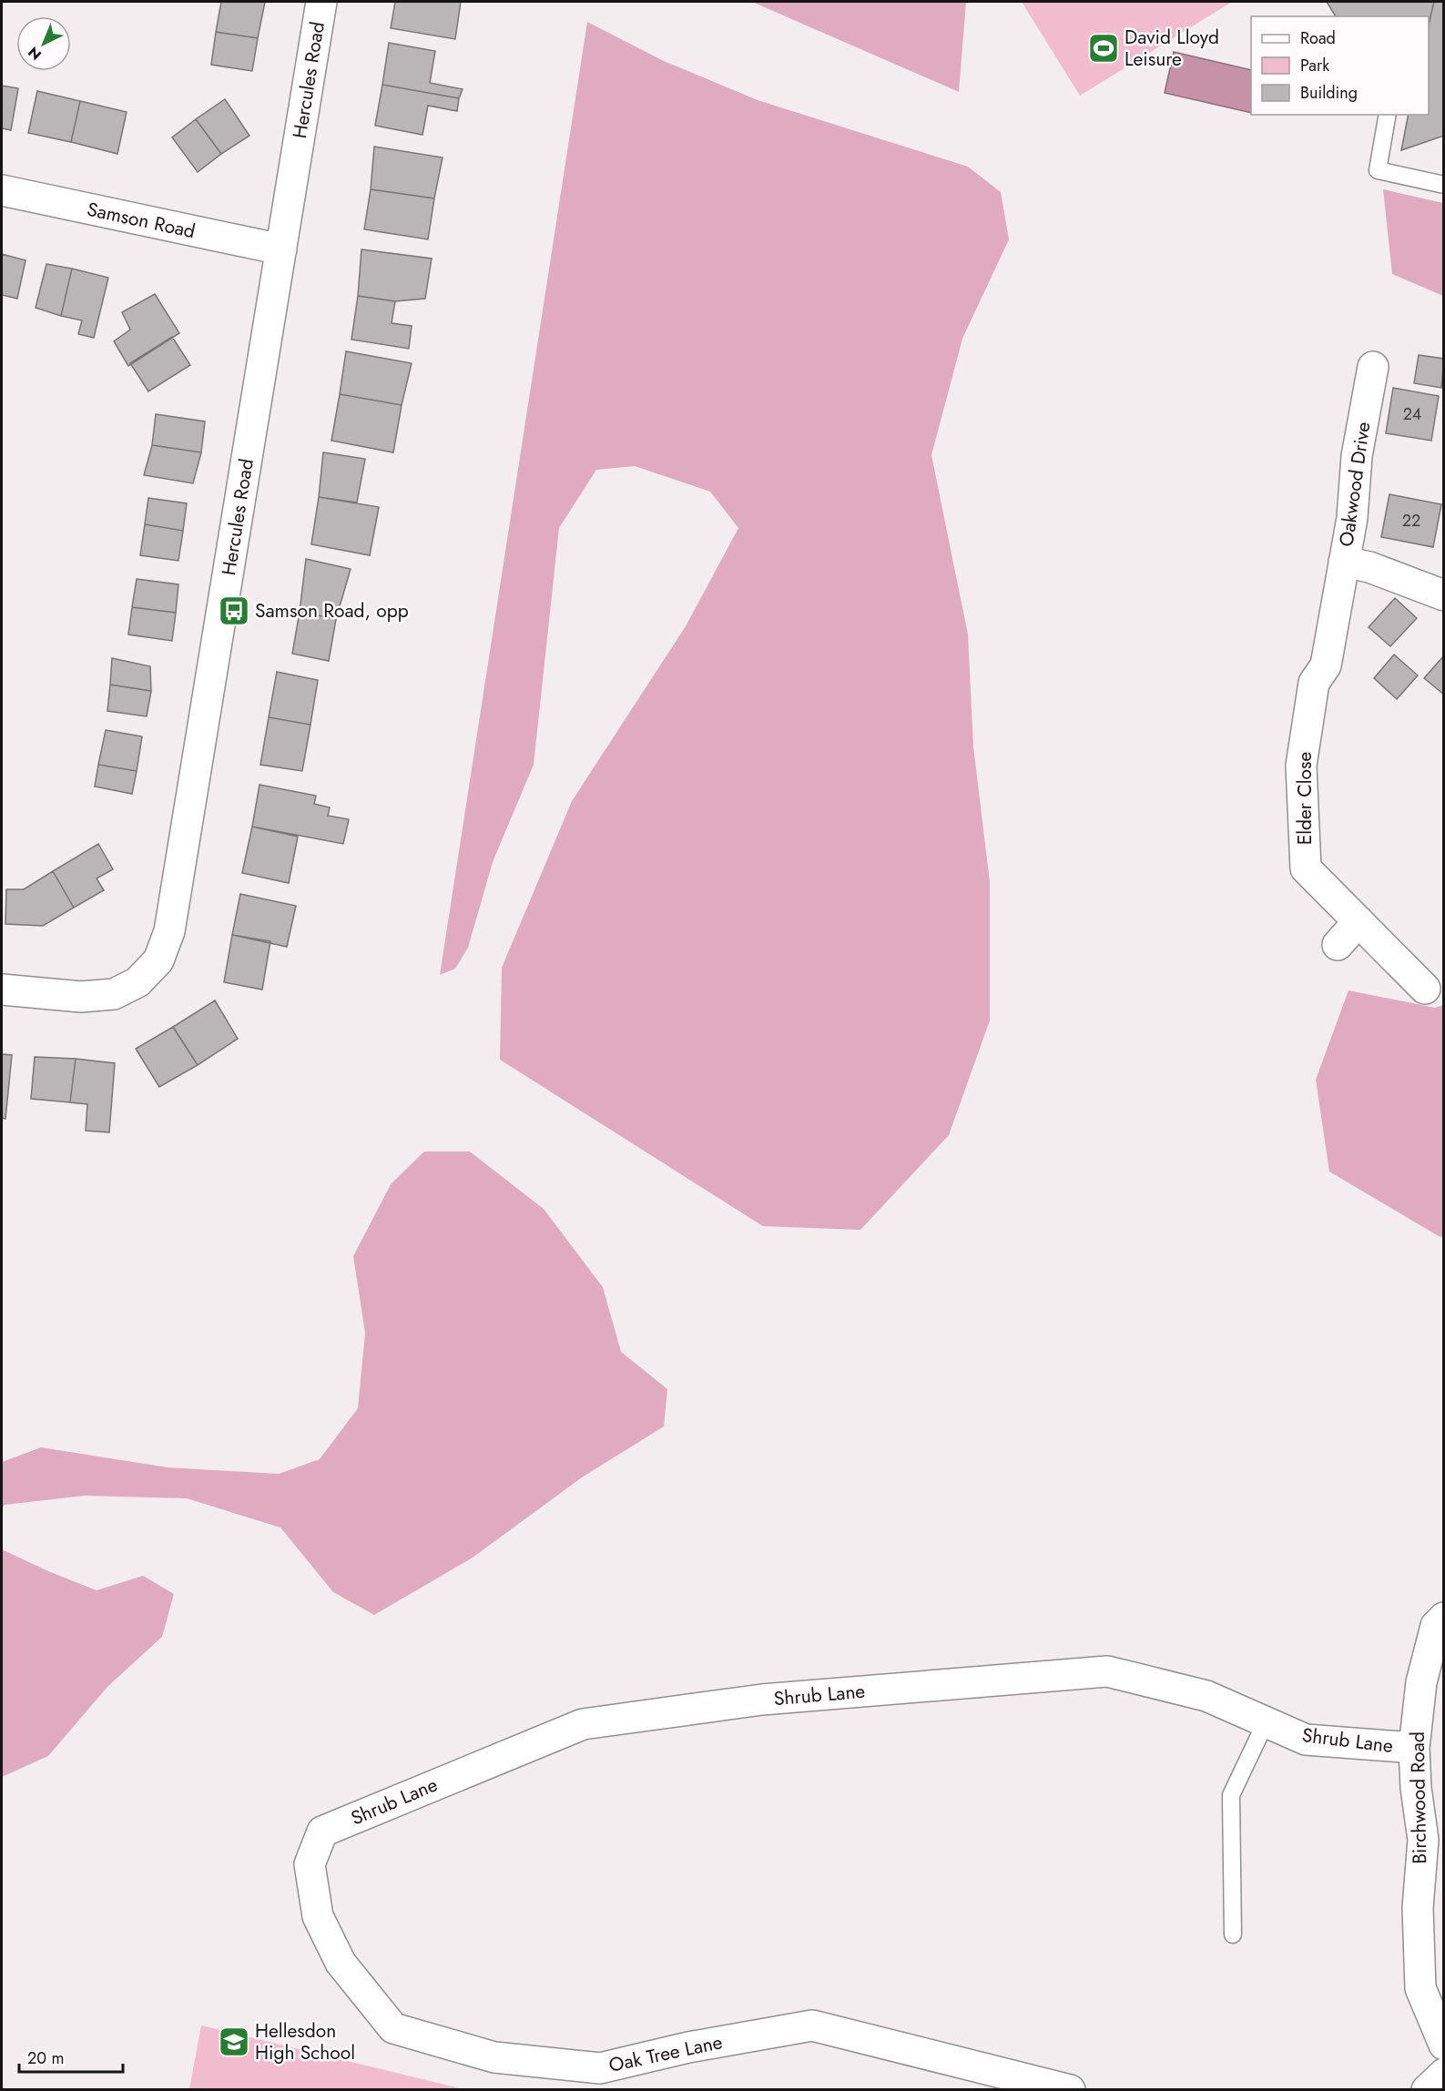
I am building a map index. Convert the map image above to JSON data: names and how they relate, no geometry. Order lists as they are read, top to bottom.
{
  "streets": {
    "street": [
      "Hercules Road",
      "Samson Road",
      "Oakwood Drive",
      "Elder Close",
      "Shrub Lane",
      "Birchwood Road",
      "Oak Tree Lane"
    ]
  },
  "crossings": [
    ["Hercules Road", "Samson Road"],
    ["Oakwood Drive", "Elder Close"],
    ["Shrub Lane", "Birchwood Road"],
    ["Shrub Lane", "Oak Tree Lane"]
  ],
  "places": {
    "sports": ["David Lloyd Leisure"],
    "bus stop": ["Samson Road, opp"],
    "school or university": ["Hellesdon High School"]
  },
  "house_numbers": ["24", "22"],
  "legend": ["Road", "Park", "Building"],
  "scale_bar": "20 m",
  "north": "bottom left"
}
